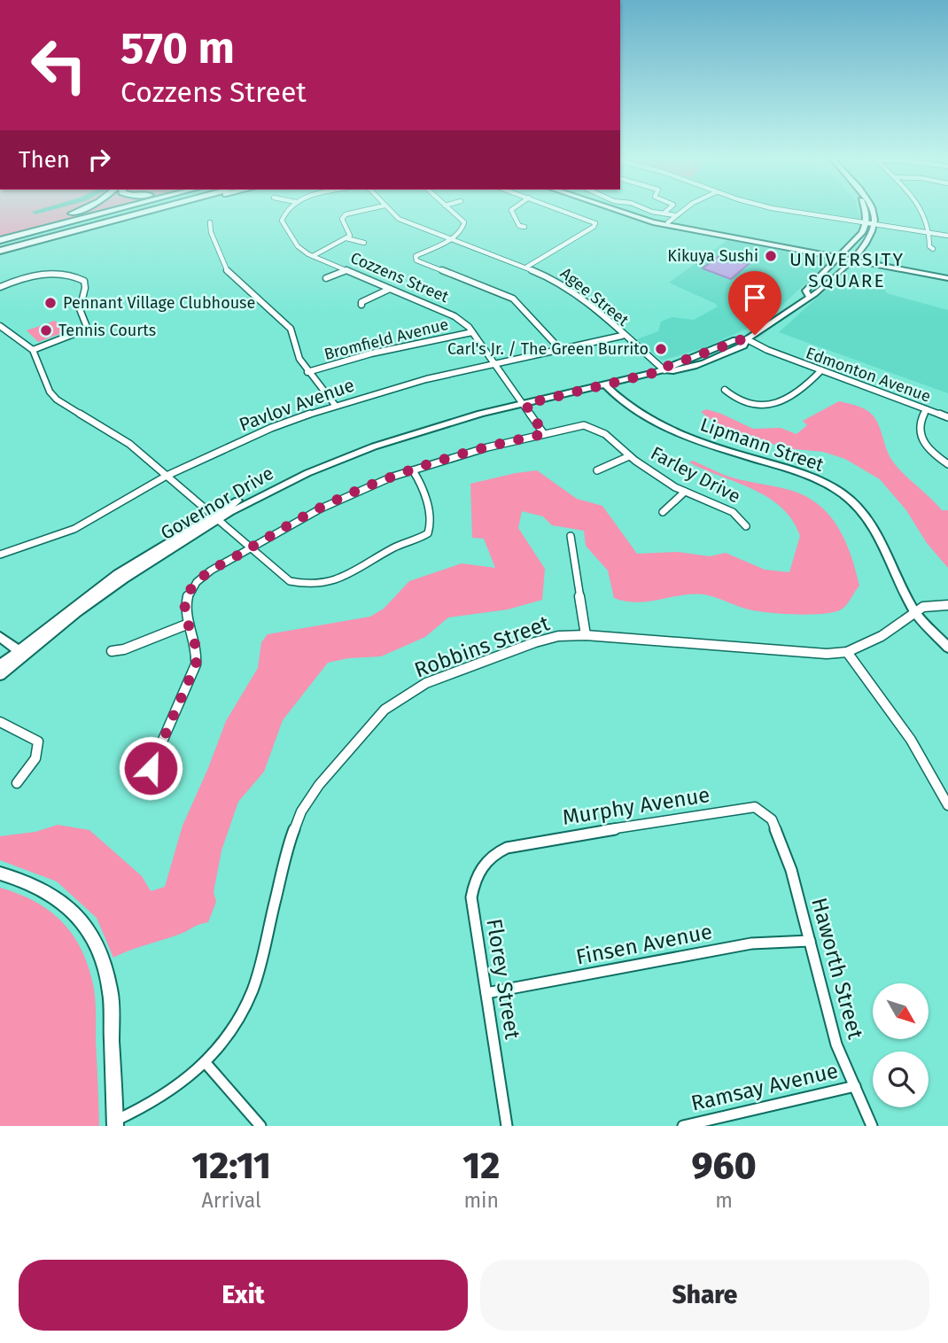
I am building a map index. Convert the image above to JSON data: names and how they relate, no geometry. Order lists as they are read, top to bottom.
{
  "streets": {
    "main road": ["Lipmann Street", "Governor Drive"],
    "street": [
      "Cozzens Street",
      "Agee Street",
      "Bromfield Avenue",
      "Edmonton Avenue",
      "Pavlov Avenue",
      "Farley Drive",
      "Robbins Street",
      "Murphy Avenue",
      "Finsen Avenue",
      "Haworth Street",
      "Florey Street",
      "Ramsay Avenue"
    ]
  },
  "crossings": [
    ["Cozzens Street", "Bromfield Avenue"],
    ["Cozzens Street", "Pavlov Avenue"],
    ["Cozzens Street", "Farley Drive"],
    ["Cozzens Street", "Governor Drive"],
    ["Agee Street", "Pavlov Avenue"],
    ["Agee Street", "Governor Drive"],
    ["Edmonton Avenue", "Governor Drive"],
    ["Lipmann Street", "Governor Drive"],
    ["Lipmann Street", "Robbins Street"],
    ["Murphy Avenue", "Haworth Street"],
    ["Murphy Avenue", "Florey Street"],
    ["Finsen Avenue", "Haworth Street"],
    ["Finsen Avenue", "Florey Street"],
    ["Haworth Street", "Ramsay Avenue"]
  ],
  "districts": ["UNIVERSITY SQUARE"],
  "places": [
    "Kikuya Sushi",
    "Pennant Village Clubhouse",
    "Tennis Courts",
    "Carl's Jr. / The Green Burrito"
  ],
  "north": "bottom right",
  "page": {
    "turn": ["570 m", "Cozzens Street"],
    "then": "Then",
    "eta": [
      "12:11",
      "Arrival",
      "12",
      "min",
      "960",
      "m"
    ],
    "buttons": ["Exit", "Share"]
  }
}
